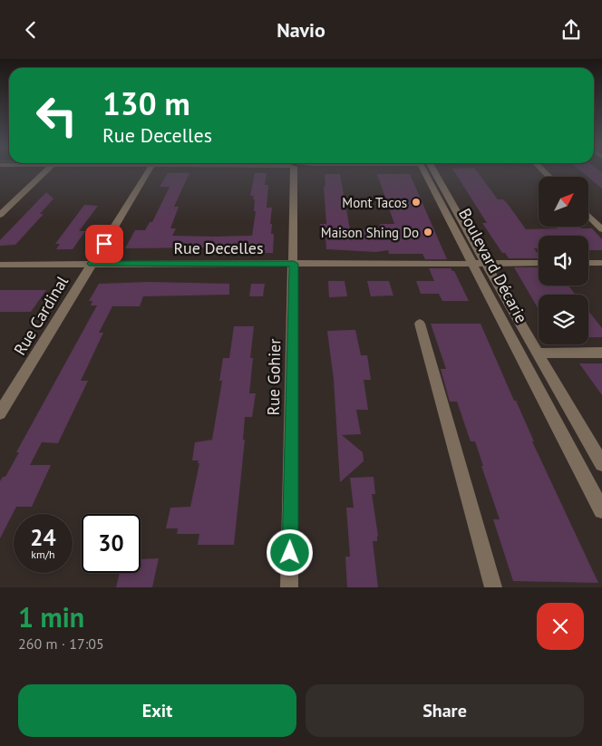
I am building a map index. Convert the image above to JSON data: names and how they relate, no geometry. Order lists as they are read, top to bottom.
{
  "streets": {
    "street": [
      "Rue Decelles",
      "Boulevard Décarie",
      "Rue Cardinal",
      "Rue Gohier"
    ]
  },
  "crossings": [
    ["Rue Decelles", "Boulevard Décarie"],
    ["Rue Decelles", "Rue Cardinal"],
    ["Rue Decelles", "Rue Gohier"]
  ],
  "places": ["Mont Tacos", "Maison Shing Do"],
  "north": "top right",
  "page": {
    "header": "Navio",
    "turn": ["130 m", "Rue Decelles"],
    "speed": "24 km/h",
    "limit": "30",
    "heading": ["1 min", "260 m · 17:05"],
    "buttons": ["Exit", "Share"]
  }
}
